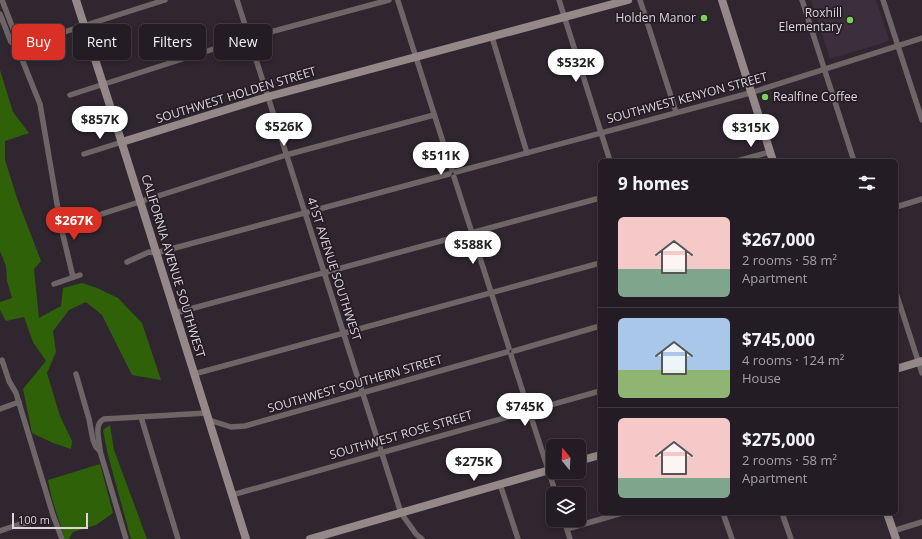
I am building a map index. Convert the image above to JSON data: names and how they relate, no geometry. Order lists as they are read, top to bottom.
{
  "streets": {
    "main road": ["SOUTHWEST HOLDEN STREET", "CALIFORNIA AVENUE SOUTHWEST"],
    "street": [
      "SOUTHWEST KENYON STREET",
      "41ST AVENUE SOUTHWEST",
      "SOUTHWEST SOUTHERN STREET",
      "SOUTHWEST ROSE STREET"
    ]
  },
  "crossings": [
    ["SOUTHWEST HOLDEN STREET", "CALIFORNIA AVENUE SOUTHWEST"],
    ["SOUTHWEST HOLDEN STREET", "41ST AVENUE SOUTHWEST"],
    ["SOUTHWEST KENYON STREET", "CALIFORNIA AVENUE SOUTHWEST"],
    ["SOUTHWEST KENYON STREET", "41ST AVENUE SOUTHWEST"],
    ["CALIFORNIA AVENUE SOUTHWEST", "SOUTHWEST SOUTHERN STREET"],
    ["CALIFORNIA AVENUE SOUTHWEST", "SOUTHWEST ROSE STREET"],
    ["41ST AVENUE SOUTHWEST", "SOUTHWEST SOUTHERN STREET"],
    ["41ST AVENUE SOUTHWEST", "SOUTHWEST ROSE STREET"]
  ],
  "places": ["Holden Manor", "Roxhill Elementary", "Realfine Coffee"],
  "scale_bar": "100 m",
  "north": "top",
  "page": {
    "chip": [
      "Buy",
      "Rent",
      "Filters",
      "New"
    ],
    "price": [
      "$532K",
      "$857K",
      "$526K",
      "$315K",
      "$511K",
      "$267K",
      "$588K",
      "$745K",
      "$275K"
    ],
    "heading": "9 homes",
    "list": [
      {
        "name": "$267,000",
        "note": "2 rooms · 58 m² · Apartment"
      },
      {
        "name": "$745,000",
        "note": "4 rooms · 124 m² · House"
      },
      {
        "name": "$275,000",
        "note": "2 rooms · 58 m² · Apartment"
      }
    ],
    "scale": "100 m"
  }
}
